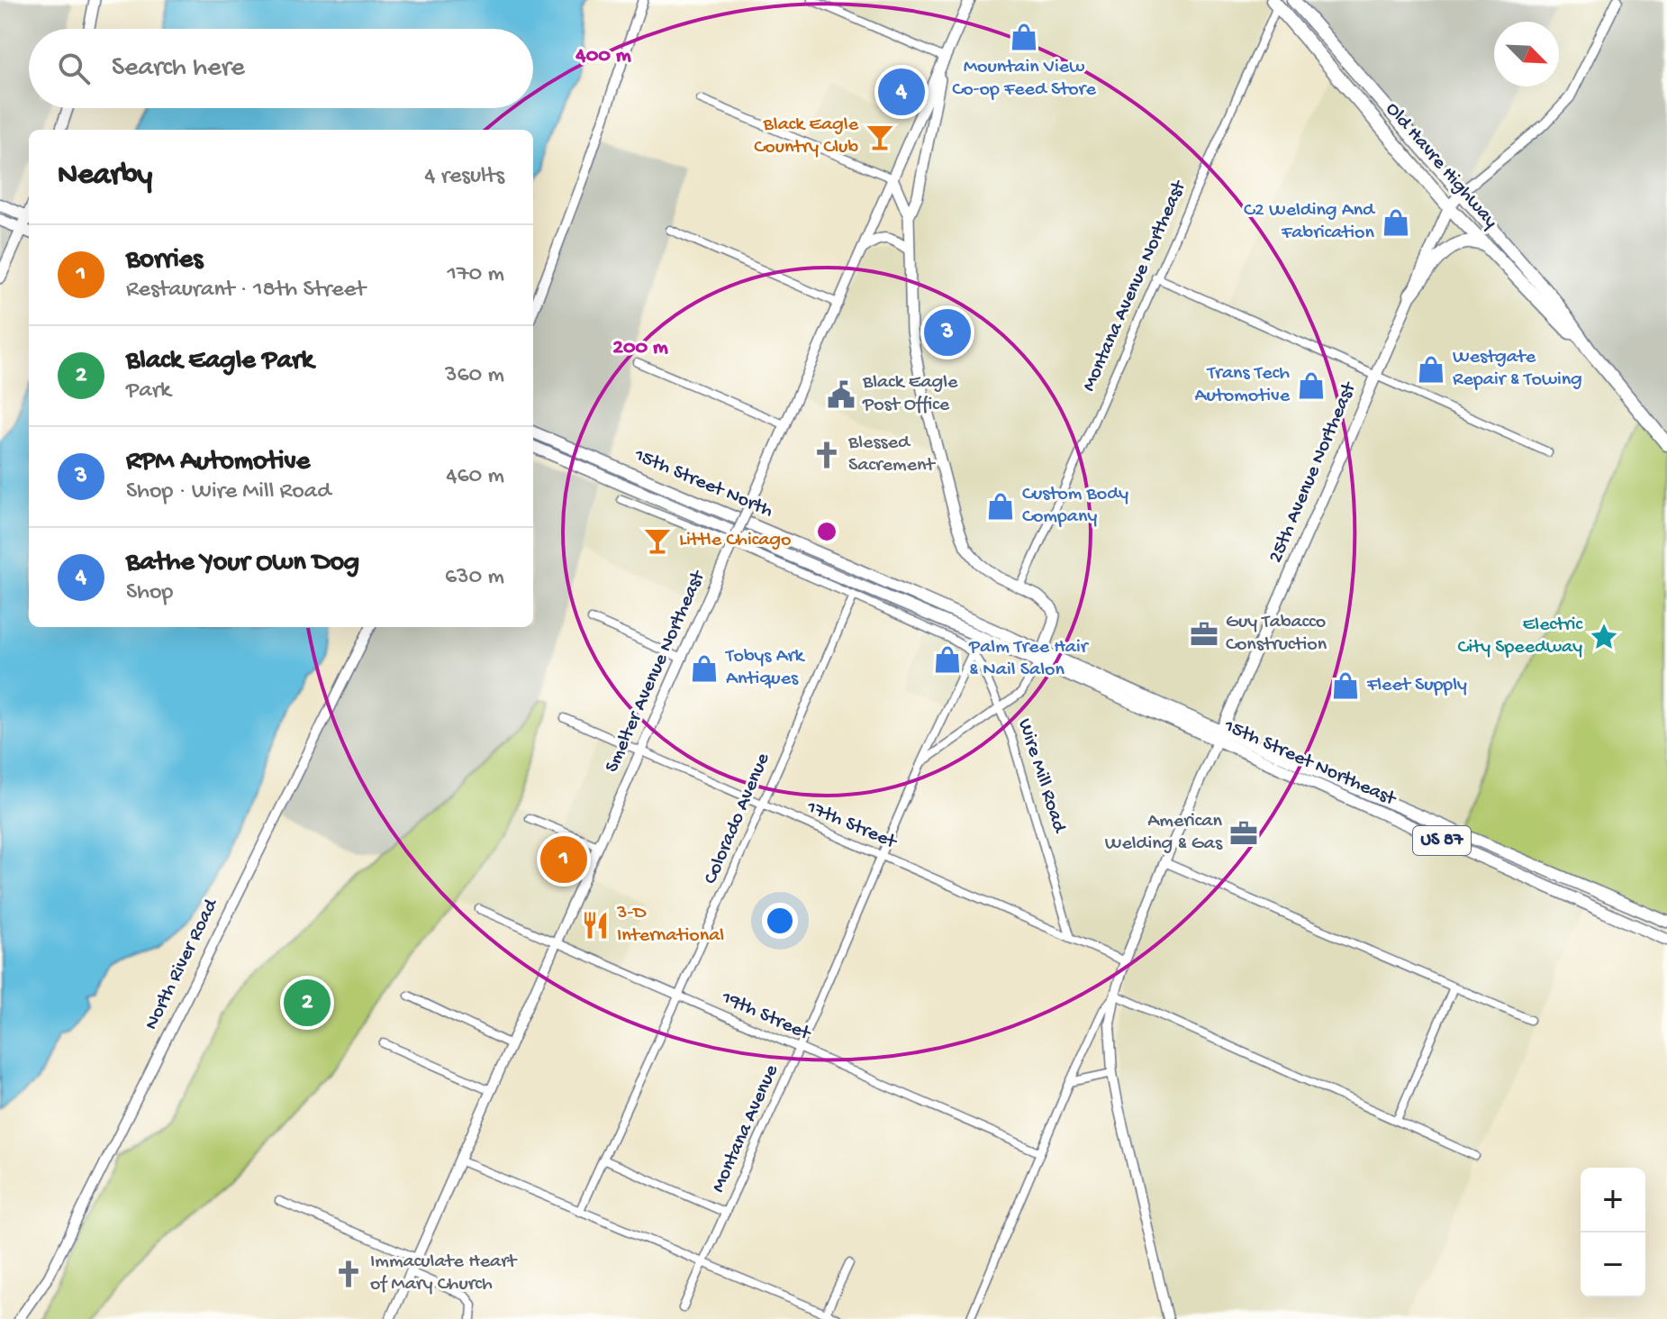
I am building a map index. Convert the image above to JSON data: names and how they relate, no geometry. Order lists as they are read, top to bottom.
{
  "streets": {
    "highway": ["Old Havre Highway"],
    "main road": [
      "25th Avenue Northeast",
      "15th Street North",
      "Smelter Avenue Northeast",
      "15th Street Northeast",
      "Wire Mill Road",
      "US 87"
    ],
    "street": [
      "Montana Avenue Northeast",
      "Colorado Avenue",
      "17th Street",
      "North River Road",
      "19th Street",
      "Montana Avenue"
    ]
  },
  "crossings": [
    ["Old Havre Highway", "Montana Avenue Northeast"],
    ["Old Havre Highway", "25th Avenue Northeast"],
    ["Montana Avenue Northeast", "Wire Mill Road"],
    ["25th Avenue Northeast", "15th Street Northeast"],
    ["25th Avenue Northeast", "17th Street"],
    ["15th Street North", "15th Street Northeast"],
    ["15th Street North", "Wire Mill Road"],
    ["Smelter Avenue Northeast", "Wire Mill Road"],
    ["Smelter Avenue Northeast", "17th Street"],
    ["Smelter Avenue Northeast", "19th Street"],
    ["Wire Mill Road", "17th Street"],
    ["Colorado Avenue", "17th Street"],
    ["Colorado Avenue", "19th Street"],
    ["17th Street", "Montana Avenue"],
    ["19th Street", "Montana Avenue"]
  ],
  "places": {
    "shop": [
      "Mountain View Co-op Feed Store",
      "C2 Welding And Fabrication",
      "Westgate Repair & Towing",
      "Trans Tech Automotive",
      "Custom Body Company",
      "Palm Tree Hair & Nail Salon",
      "Tobys Ark Antiques",
      "Fleet Supply"
    ],
    "bar": ["Black Eagle Country Club", "Little Chicago"],
    "public building": ["Black Eagle Post Office"],
    "church": ["Blessed Sacrement", "Immaculate Heart of Mary Church"],
    "office": ["Guy Tabacco Construction", "American Welding & Gas"],
    "place": ["Electric City Speedway"],
    "restaurant": ["3-D International"]
  },
  "north": "bottom right",
  "page": {
    "search": "Search here",
    "pins": [
      "4",
      "3",
      "1",
      "2"
    ],
    "heading": ["Nearby", "4 results"],
    "list": [
      {
        "mark": "1",
        "name": "Borries",
        "note": "Restaurant · 18th Street",
        "value": "170 m"
      },
      {
        "mark": "2",
        "name": "Black Eagle Park",
        "note": "Park",
        "value": "360 m"
      },
      {
        "mark": "3",
        "name": "RPM Automotive",
        "note": "Shop · Wire Mill Road",
        "value": "460 m"
      },
      {
        "mark": "4",
        "name": "Bathe Your Own Dog",
        "note": "Shop",
        "value": "630 m"
      }
    ],
    "map_buttons": ["+", "−"]
  },
  "rings": ["400 m", "200 m"]
}
